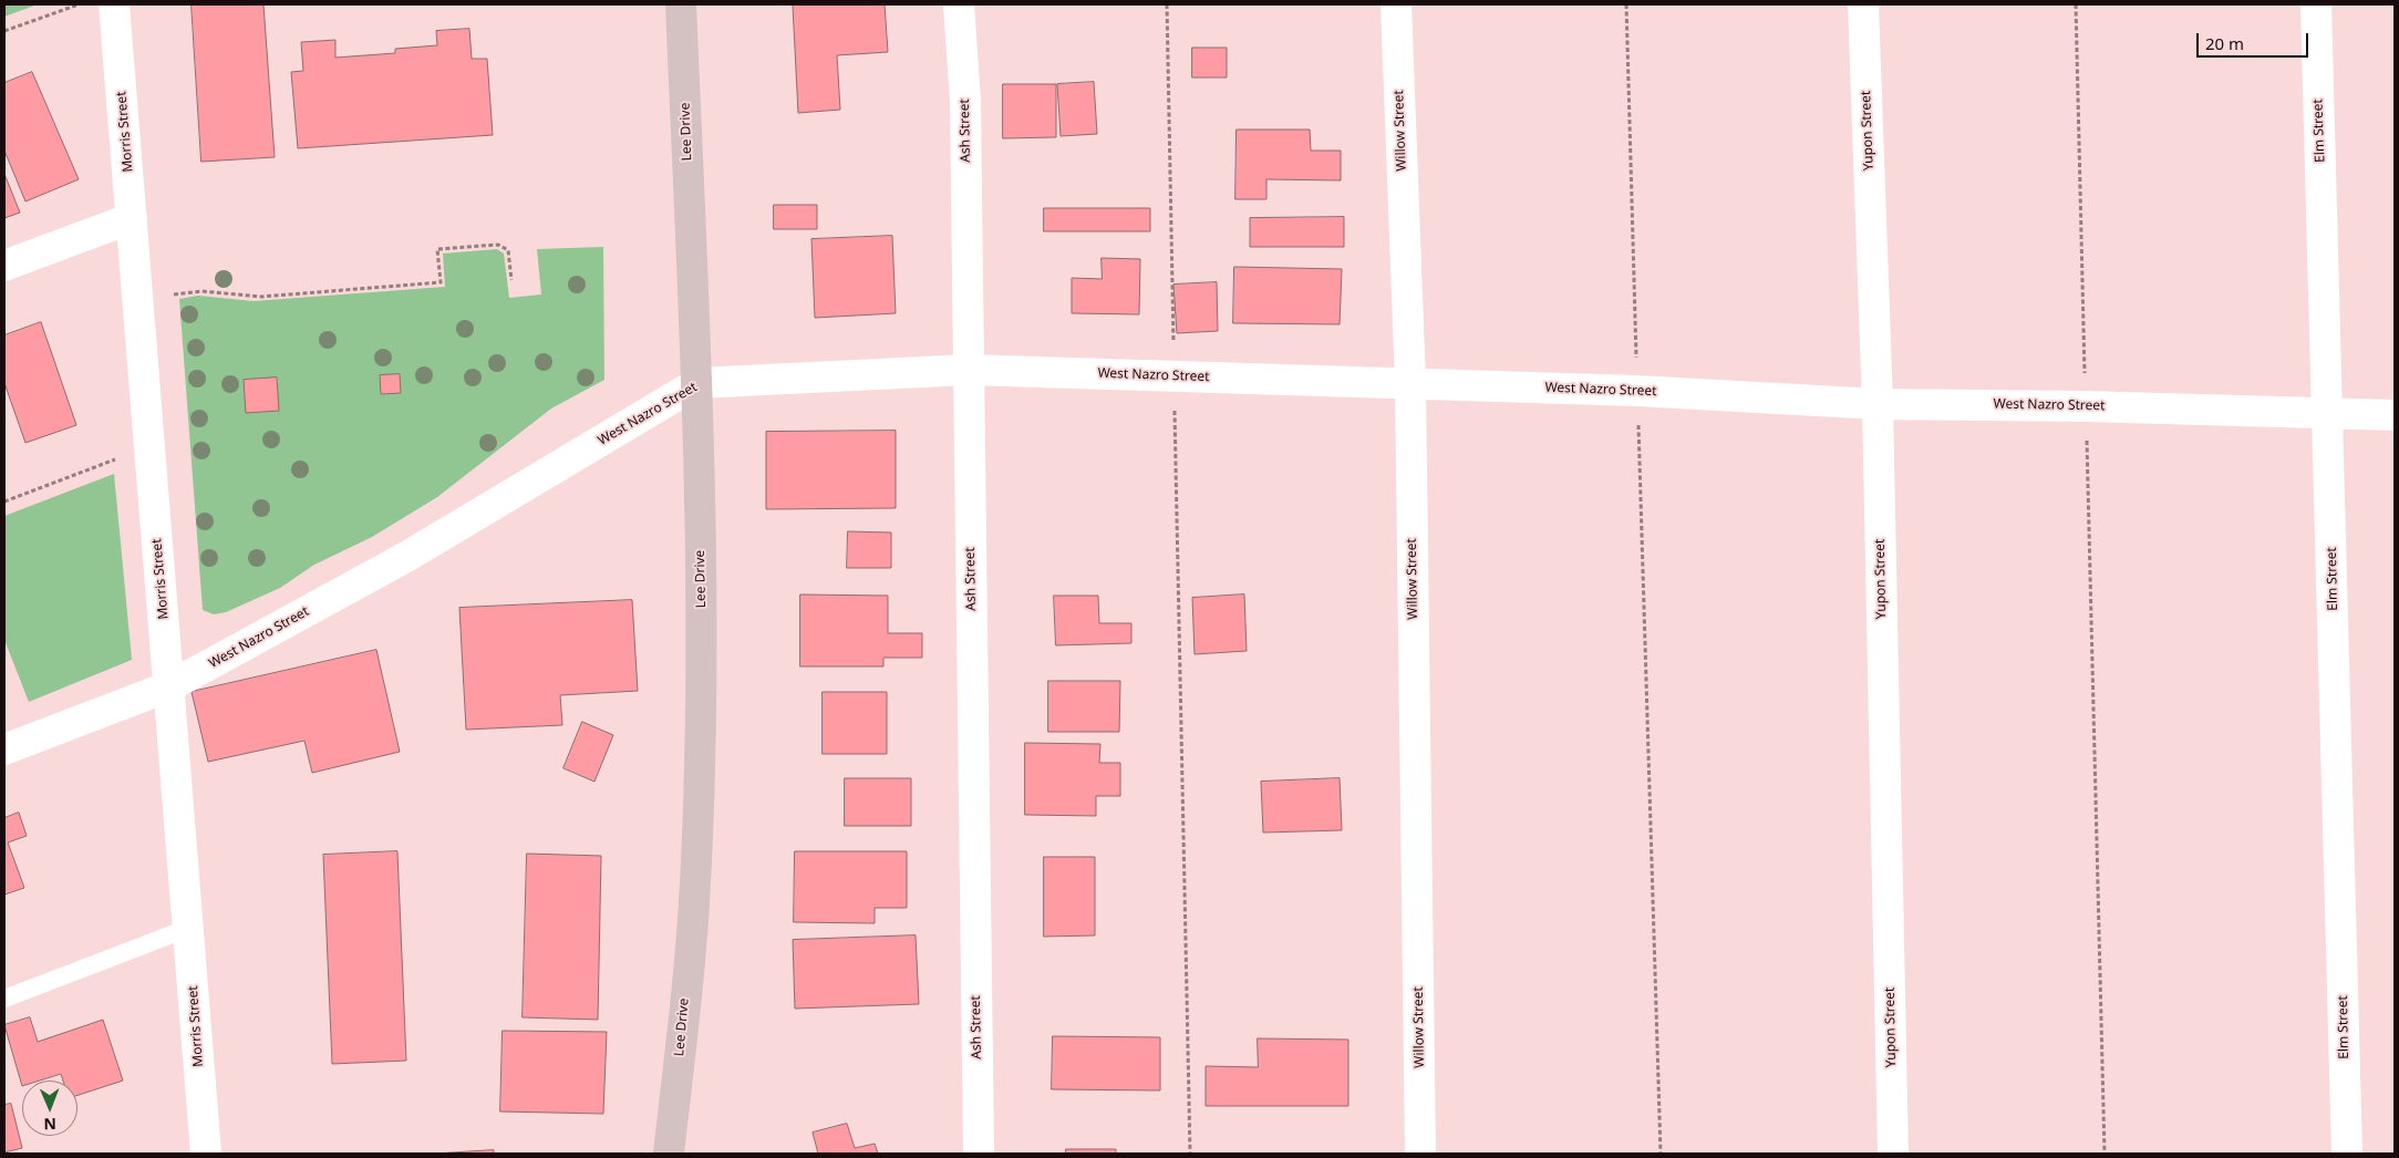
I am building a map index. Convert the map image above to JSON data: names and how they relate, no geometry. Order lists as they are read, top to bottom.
{
  "streets": {
    "main road": ["Lee Drive"],
    "street": [
      "Ash Street",
      "Willow Street",
      "Yupon Street",
      "Elm Street",
      "Morris Street",
      "West Nazro Street"
    ]
  },
  "crossings": [
    ["Ash Street", "West Nazro Street"],
    ["Willow Street", "West Nazro Street"],
    ["Yupon Street", "West Nazro Street"],
    ["Elm Street", "West Nazro Street"],
    ["Morris Street", "West Nazro Street"],
    ["Lee Drive", "West Nazro Street"]
  ],
  "scale_bar": "20 m",
  "north": "bottom"
}
